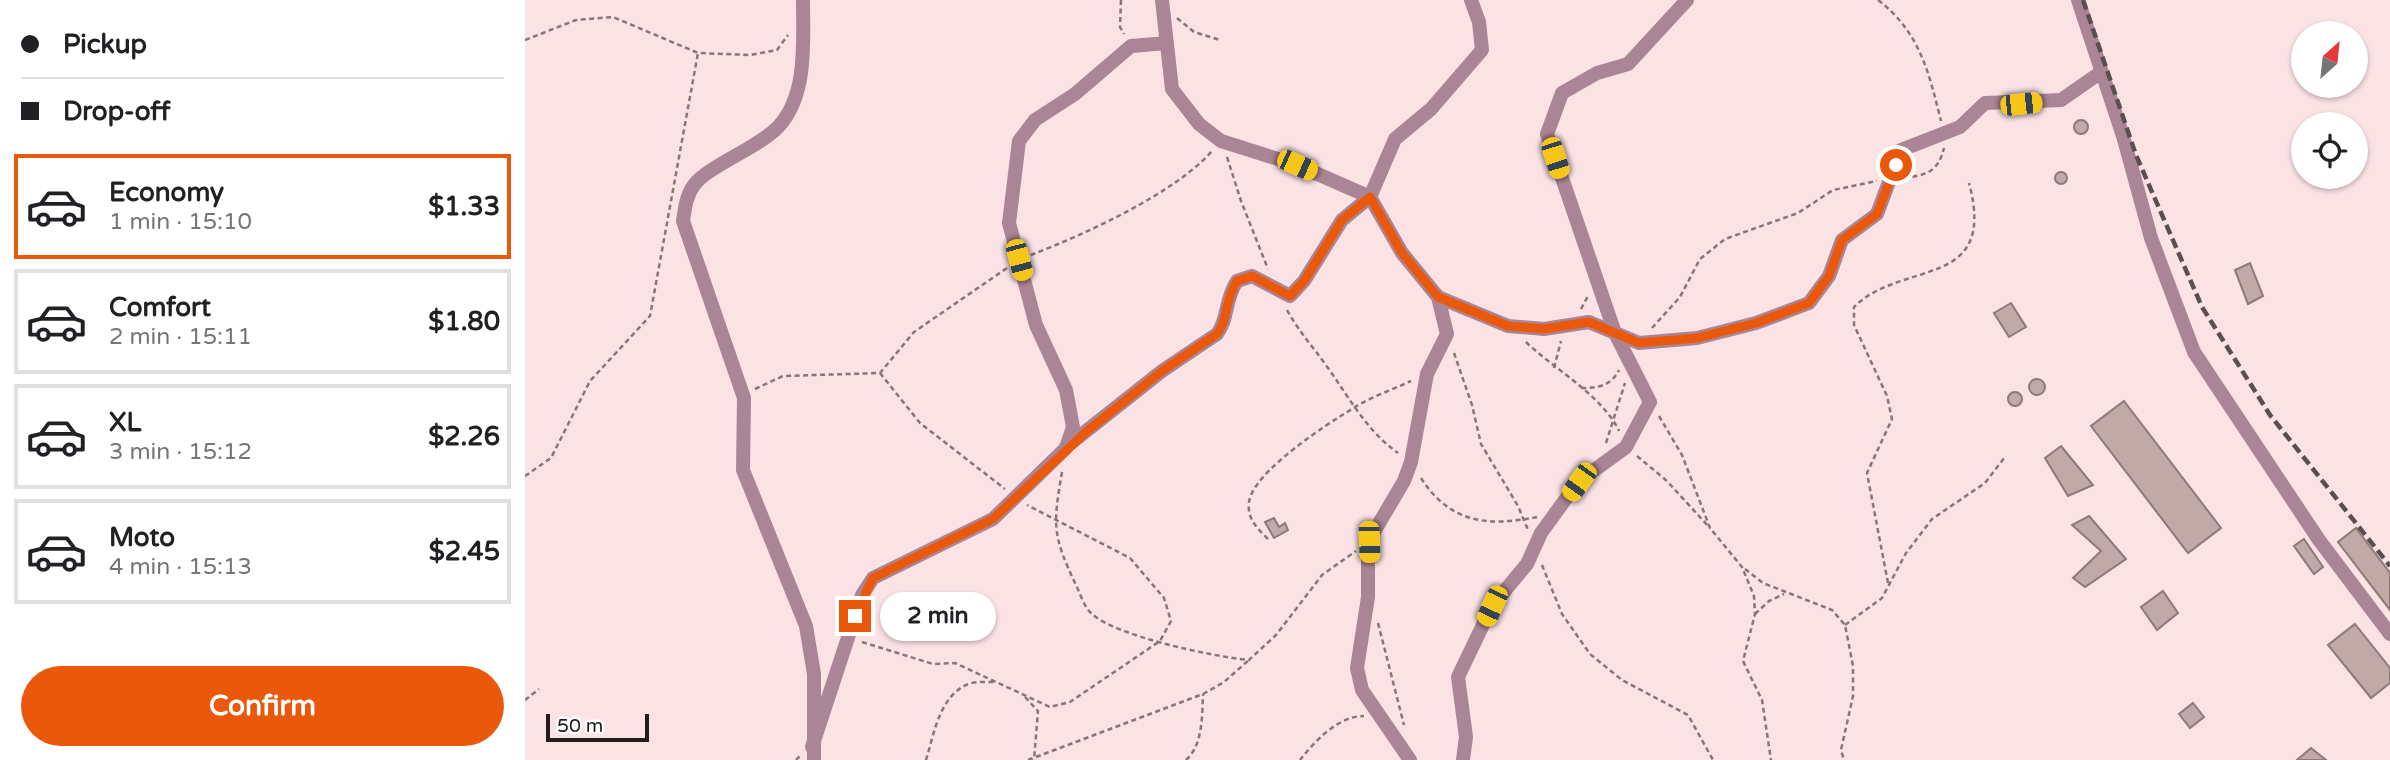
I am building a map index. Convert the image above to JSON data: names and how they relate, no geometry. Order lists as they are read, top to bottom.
{
  "scale_bar": "50 m",
  "north": "top right",
  "page": {
    "banner": ["Pickup", "Drop-off"],
    "list": [
      {
        "name": "Economy",
        "note": "1 min · 15:10",
        "value": "$1.33"
      },
      {
        "name": "Comfort",
        "note": "2 min · 15:11",
        "value": "$1.80"
      },
      {
        "name": "XL",
        "note": "3 min · 15:12",
        "value": "$2.26"
      },
      {
        "name": "Moto",
        "note": "4 min · 15:13",
        "value": "$2.45"
      }
    ],
    "bubble": "2 min",
    "buttons": "Confirm",
    "scale": "50 m"
  }
}
